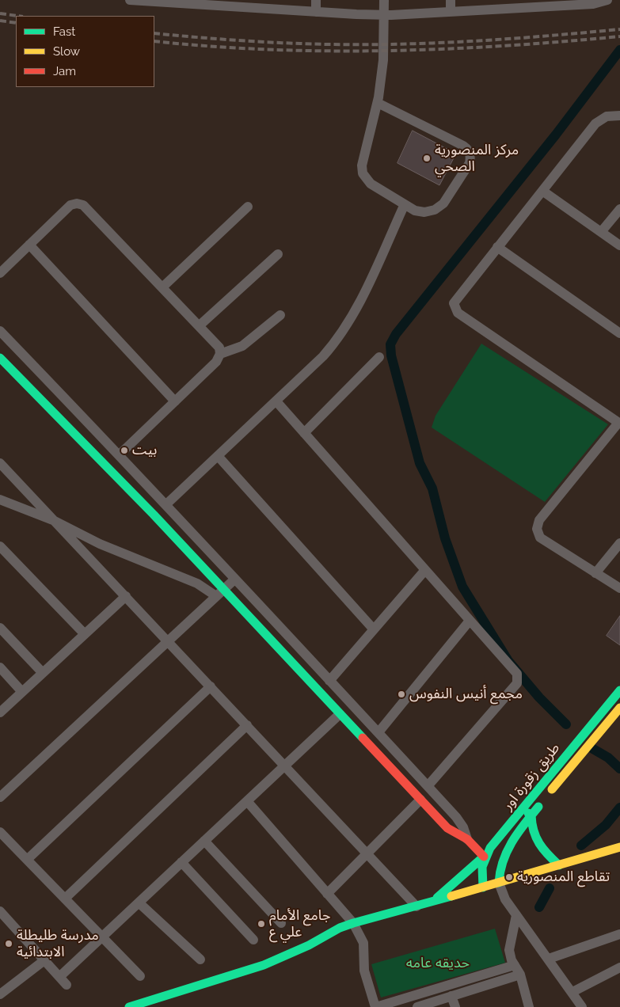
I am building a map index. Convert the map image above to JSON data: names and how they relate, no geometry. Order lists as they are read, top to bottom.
{
  "streets": {
    "street": ["طريق زقورة اور"]
  },
  "parks": ["حديقه عامه"],
  "places": [
    "مركز المنصورية الصحي",
    "بيت",
    "مجمع أنيس النفوس",
    "تقاطع المنصورية",
    "جامع الأمام علي ع",
    "مدرسة طليطلة الابتدائية"
  ],
  "legend": ["Fast", "Slow", "Jam"]
}
